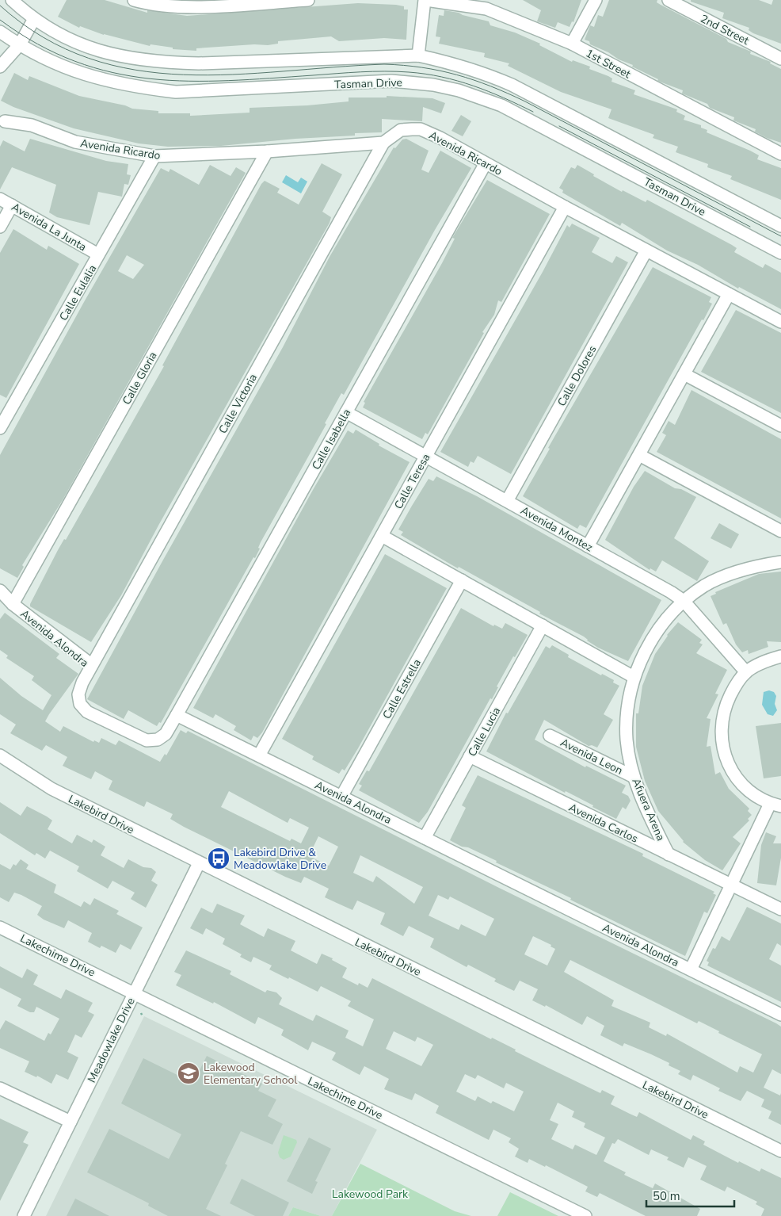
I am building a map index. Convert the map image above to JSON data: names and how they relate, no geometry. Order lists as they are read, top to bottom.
{
  "streets": {
    "street": [
      "2nd Street",
      "1st Street",
      "Tasman Drive",
      "Avenida Ricardo",
      "Avenida La Junta",
      "Calle Eulalia",
      "Calle Dolores",
      "Calle Gloria",
      "Calle Victoria",
      "Calle Isabella",
      "Calle Teresa",
      "Avenida Montez",
      "Avenida Alondra",
      "Calle Estrella",
      "Calle Lucia",
      "Avenida Leon",
      "Afuera Arena",
      "Lakebird Drive",
      "Avenida Carlos",
      "Lakechime Drive",
      "Meadowlake Drive"
    ]
  },
  "crossings": [
    ["Avenida Ricardo", "Calle Eulalia"],
    ["Avenida Ricardo", "Calle Dolores"],
    ["Avenida Ricardo", "Calle Gloria"],
    ["Avenida Ricardo", "Calle Victoria"],
    ["Avenida Ricardo", "Calle Isabella"],
    ["Avenida Ricardo", "Calle Teresa"],
    ["Avenida La Junta", "Calle Eulalia"],
    ["Calle Dolores", "Avenida Montez"],
    ["Calle Gloria", "Avenida Alondra"],
    ["Calle Victoria", "Avenida Alondra"],
    ["Calle Isabella", "Avenida Montez"],
    ["Calle Isabella", "Avenida Alondra"],
    ["Calle Teresa", "Avenida Montez"],
    ["Calle Teresa", "Avenida Alondra"],
    ["Avenida Montez", "Afuera Arena"],
    ["Avenida Alondra", "Calle Estrella"],
    ["Avenida Alondra", "Calle Lucia"],
    ["Calle Lucia", "Avenida Carlos"],
    ["Avenida Leon", "Afuera Arena"],
    ["Afuera Arena", "Avenida Carlos"],
    ["Lakebird Drive", "Meadowlake Drive"],
    ["Lakechime Drive", "Meadowlake Drive"]
  ],
  "parks": ["Lakewood Park"],
  "places": {
    "bus stop": ["Lakebird Drive & Meadowlake Drive"],
    "school or university": ["Lakewood Elementary School"]
  },
  "scale_bar": "50 m"
}
